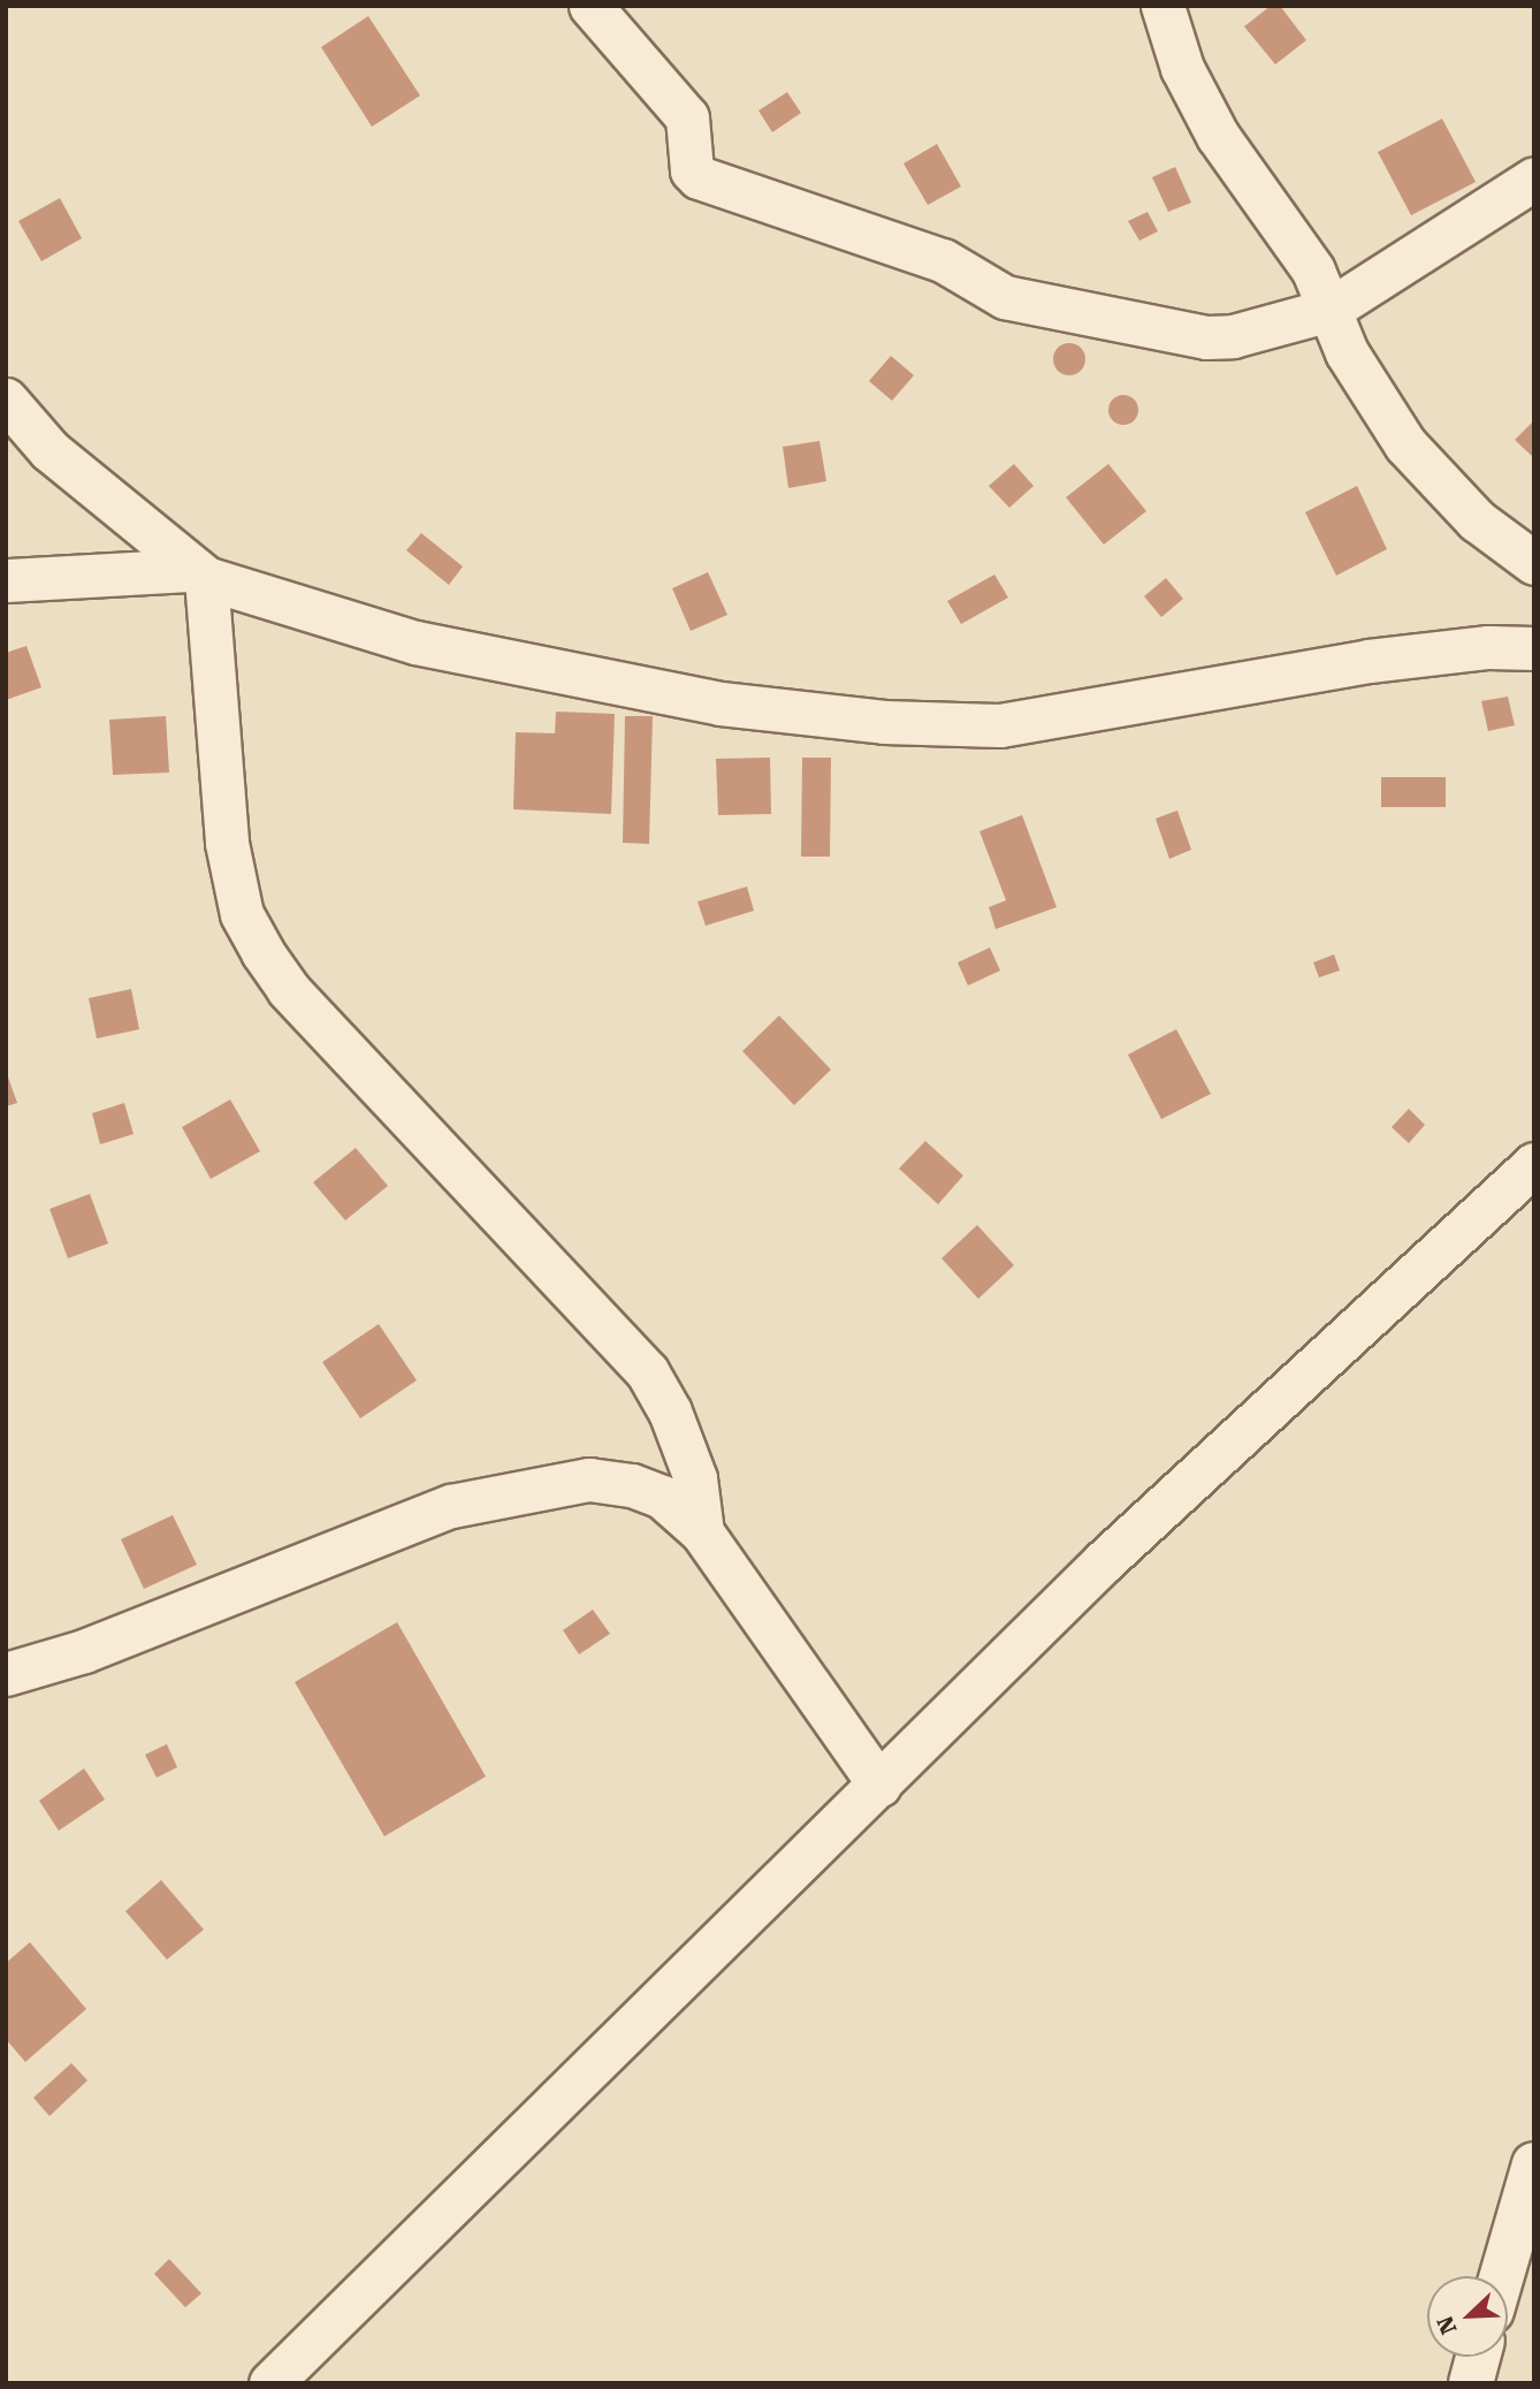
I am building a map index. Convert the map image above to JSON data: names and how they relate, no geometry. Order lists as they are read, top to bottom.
{
  "north": "bottom left"
}
